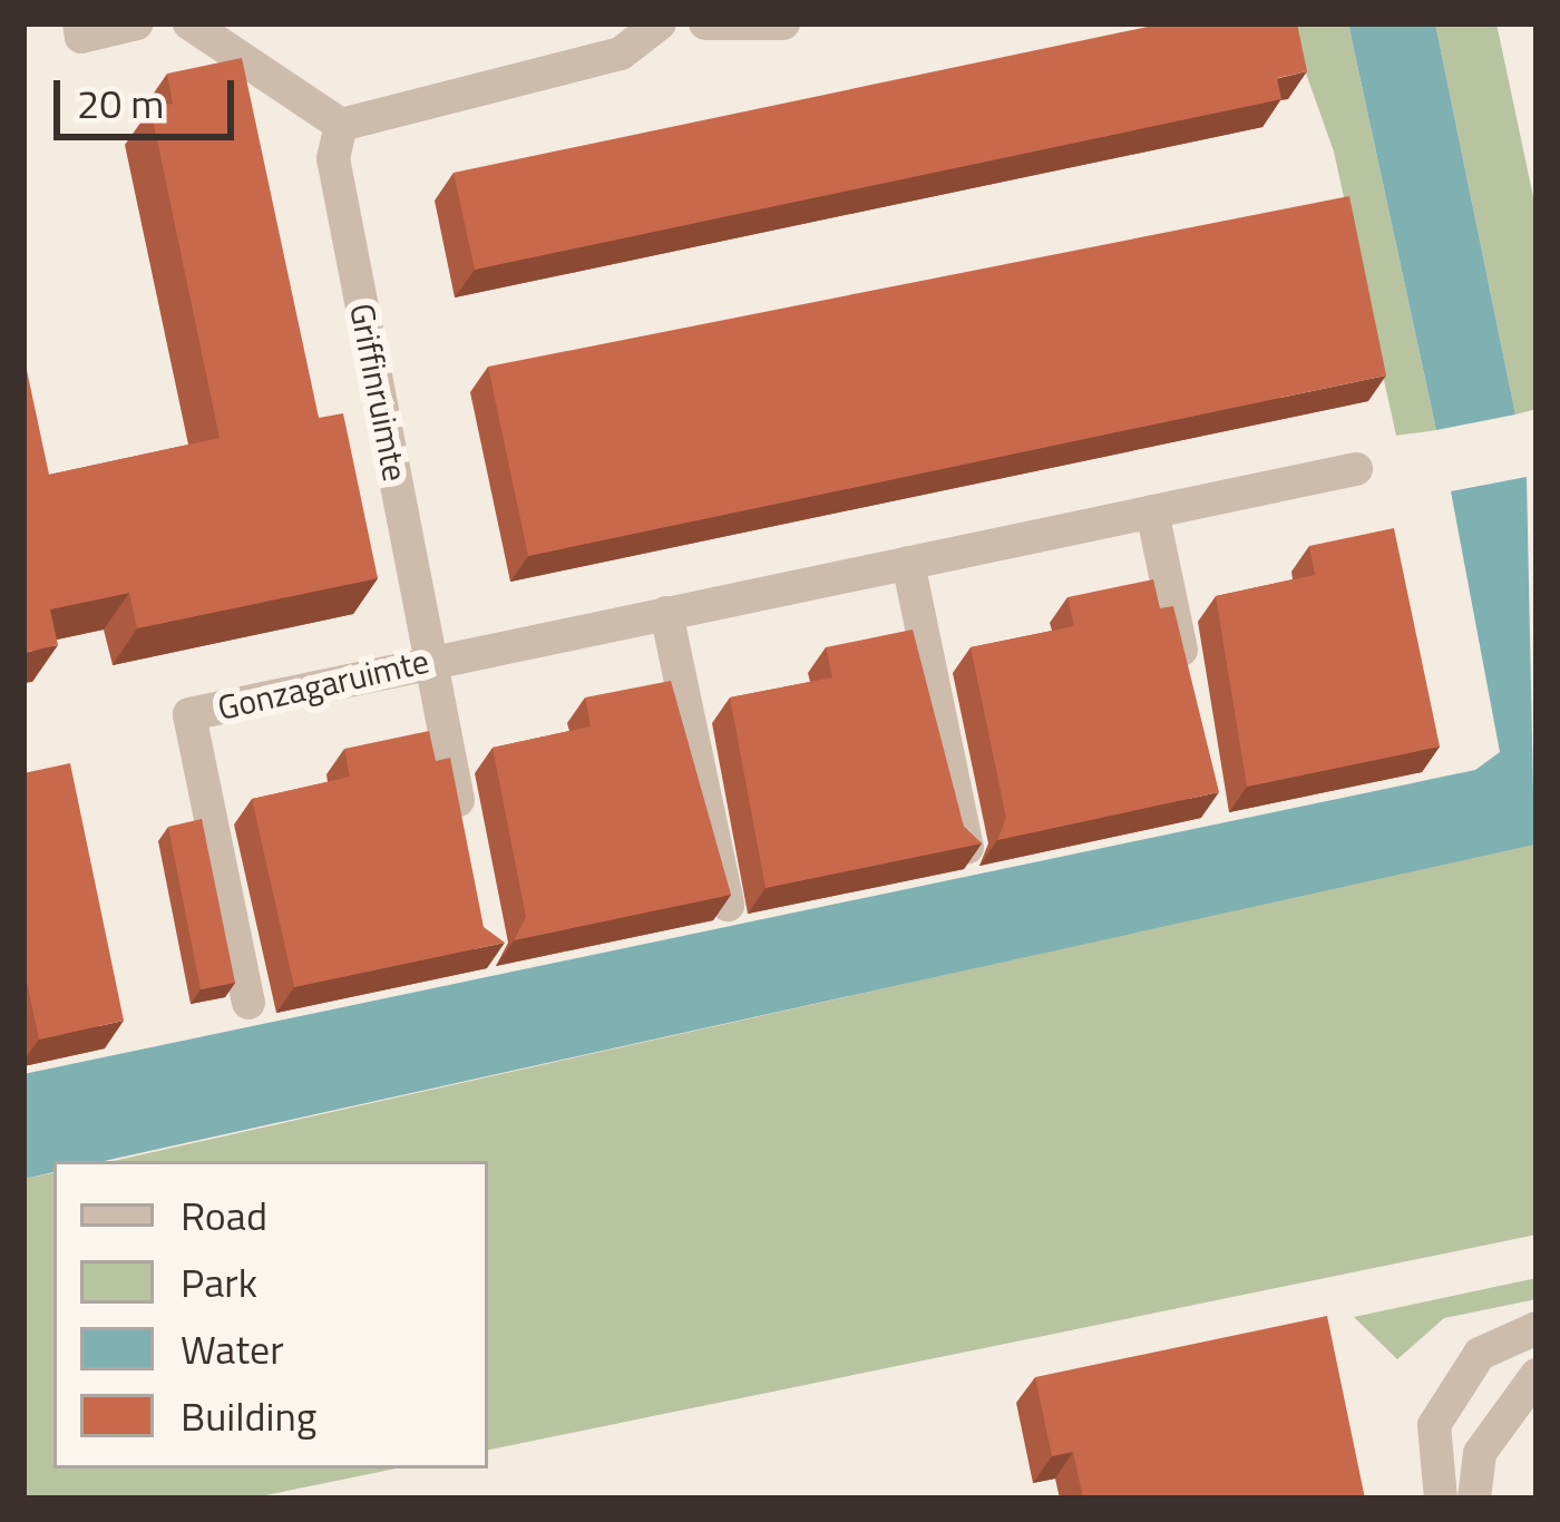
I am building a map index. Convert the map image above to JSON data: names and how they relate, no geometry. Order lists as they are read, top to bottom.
{
  "streets": {
    "street": ["Griffinruimte", "Gonzagaruimte"]
  },
  "crossings": [
    ["Griffinruimte", "Gonzagaruimte"]
  ],
  "legend": [
    "Road",
    "Park",
    "Water",
    "Building"
  ],
  "scale_bar": "20 m"
}
